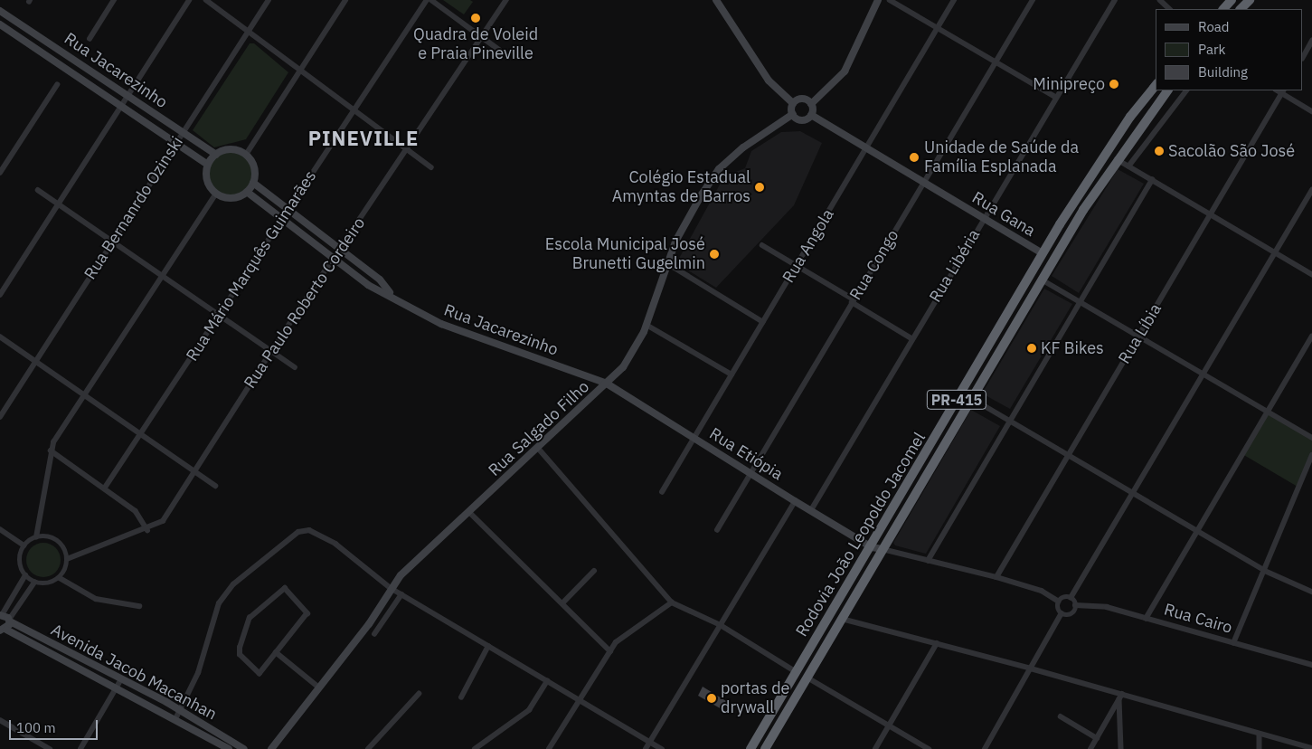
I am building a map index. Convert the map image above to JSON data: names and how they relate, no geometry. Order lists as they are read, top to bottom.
{
  "streets": {
    "highway": ["PR-415", "Rodovia João Leopoldo Jacomel"],
    "street": [
      "Rua Jacarezinho",
      "Rua Bernanrdo Ozinski",
      "Rua Gana",
      "Rua Angola",
      "Rua Congo",
      "Rua Mário Marquês Guimarães",
      "Rua Libéria",
      "Rua Paulo Roberto Cordeiro",
      "Rua Líbia",
      "Rua Salgado Filho",
      "Rua Etiópia",
      "Rua Cairo",
      "Avenida Jacob Macanhan"
    ]
  },
  "crossings": [
    ["Rua Jacarezinho", "Rua Bernanrdo Ozinski"],
    ["Rua Jacarezinho", "Rua Mário Marquês Guimarães"],
    ["Rua Jacarezinho", "Rua Paulo Roberto Cordeiro"],
    ["Rua Jacarezinho", "Rua Salgado Filho"],
    ["Rua Jacarezinho", "Rua Etiópia"],
    ["Rua Gana", "Rua Angola"],
    ["Rua Gana", "Rua Congo"],
    ["Rua Gana", "Rua Libéria"],
    ["Rua Gana", "Rua Salgado Filho"],
    ["Rua Gana", "Rodovia João Leopoldo Jacomel"],
    ["Rua Angola", "Rua Etiópia"],
    ["Rua Congo", "Rua Etiópia"],
    ["Rua Libéria", "Rua Etiópia"],
    ["Rua Salgado Filho", "Rua Etiópia"],
    ["Rua Etiópia", "Rodovia João Leopoldo Jacomel"]
  ],
  "districts": ["PINEVILLE"],
  "places": [
    "Quadra de Voleid e Praia Pineville",
    "Minipreço",
    "Sacolão São José",
    "Unidade de Saúde da Família Esplanada",
    "Colégio Estadual Amyntas de Barros",
    "Escola Municipal José Brunetti Gugelmin",
    "KF Bikes",
    "portas de drywall"
  ],
  "legend": ["Road", "Park", "Building"],
  "scale_bar": "100 m"
}
